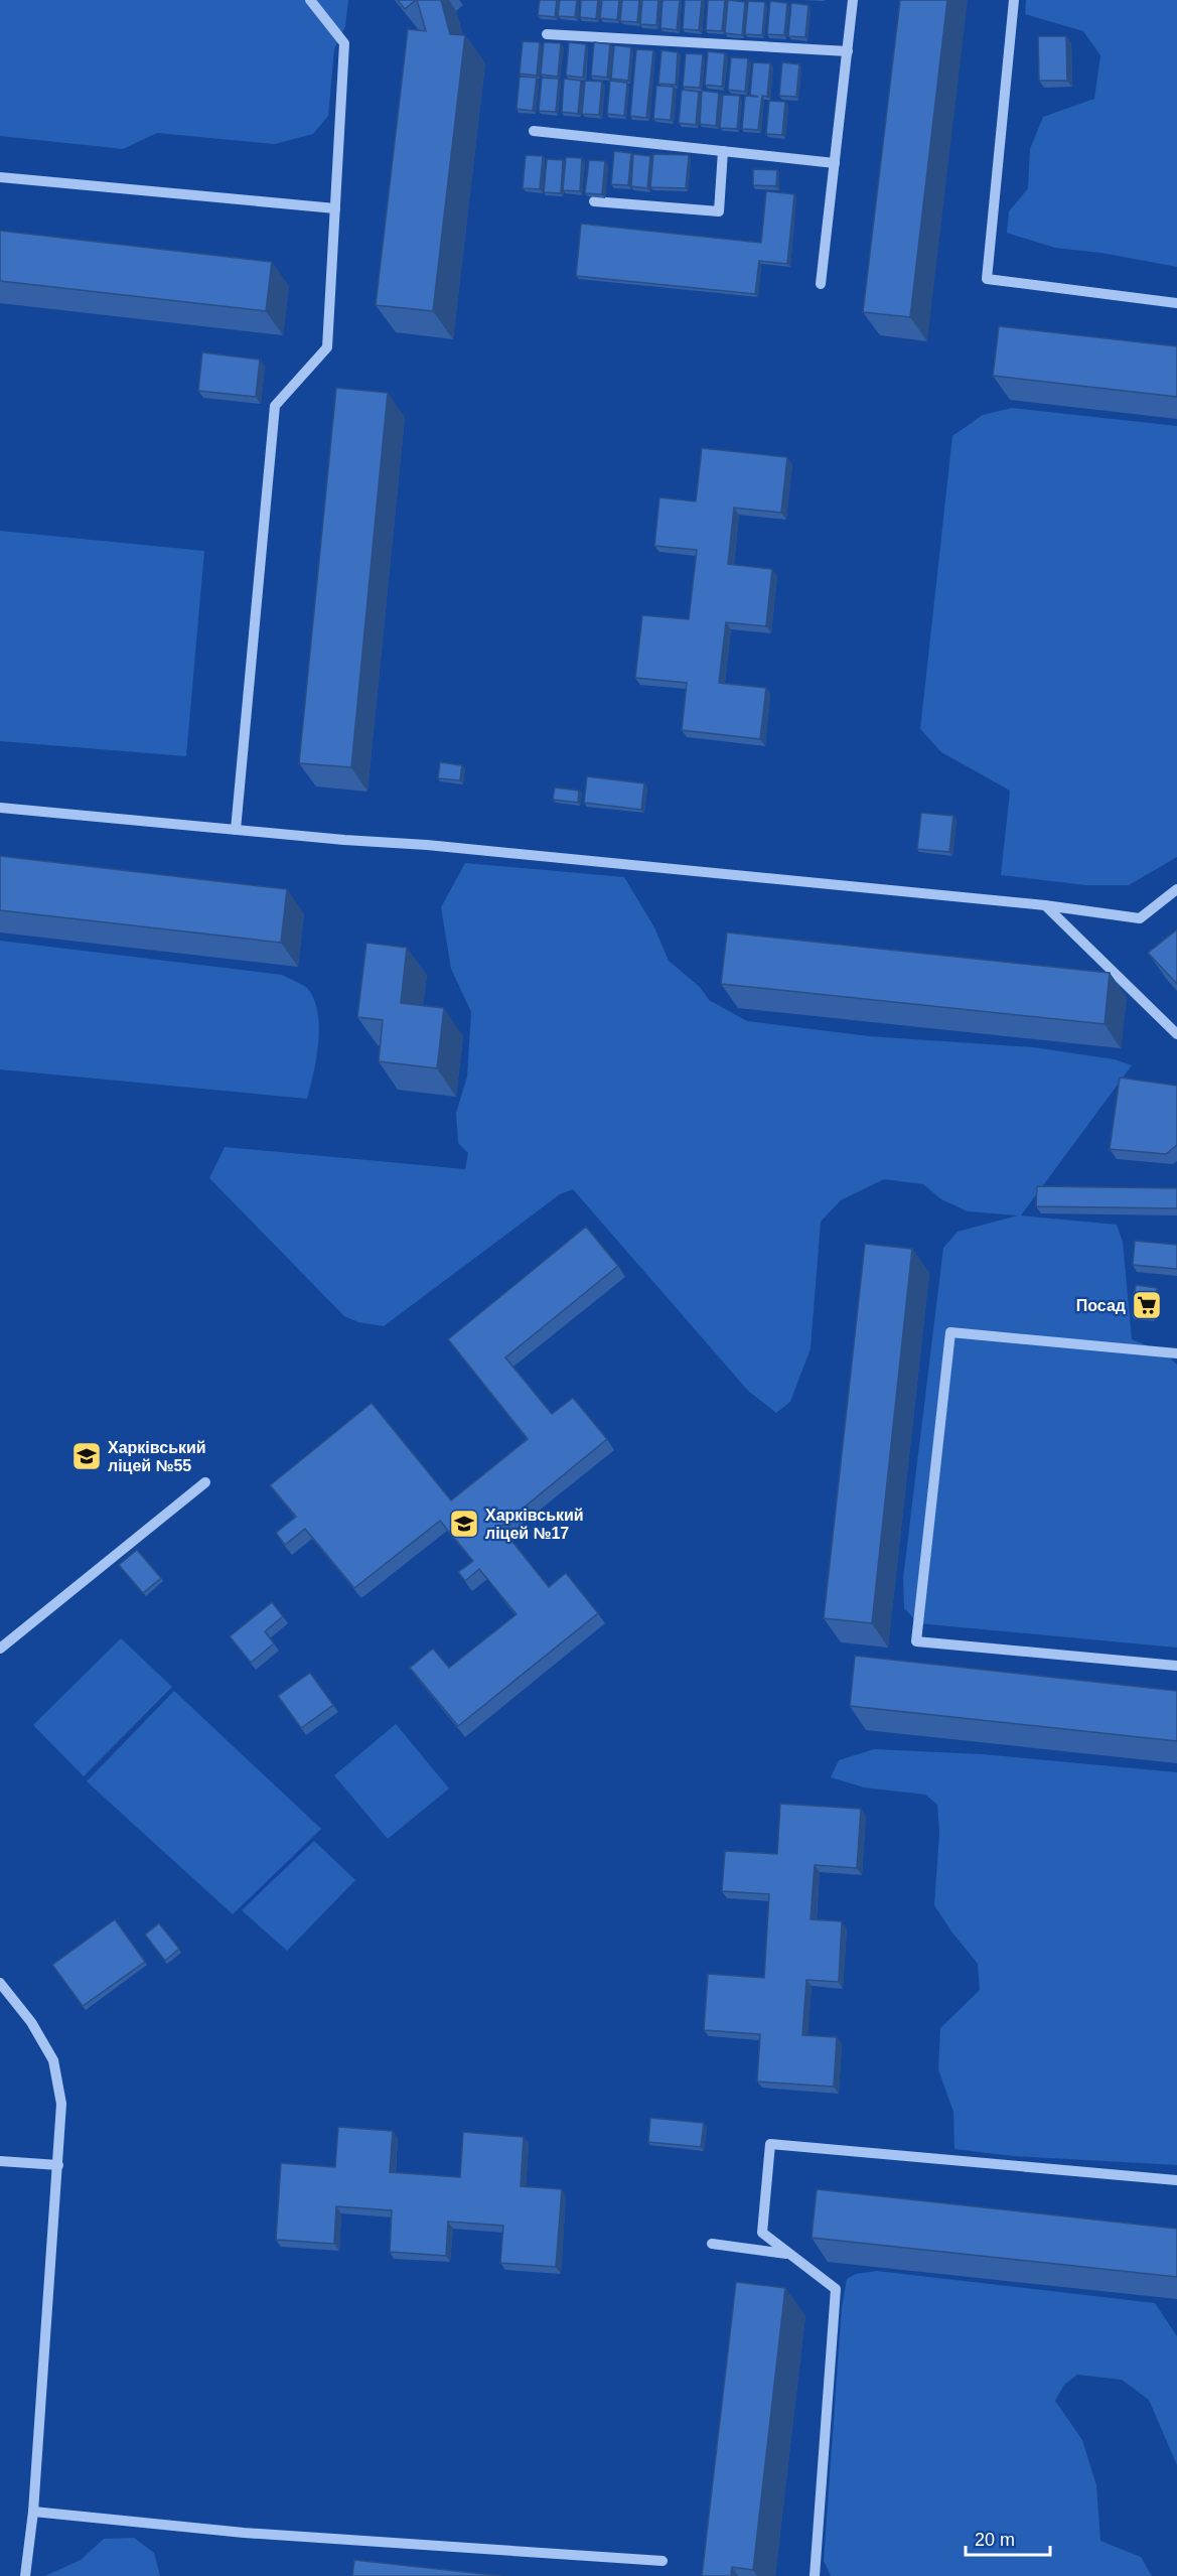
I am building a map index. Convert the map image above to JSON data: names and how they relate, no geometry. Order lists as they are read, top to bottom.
{
  "places": {
    "supermarket": ["Посад"],
    "school or university": ["Харківський ліцей №55", "Харківський ліцей №17"]
  },
  "scale_bar": "20 m"
}
